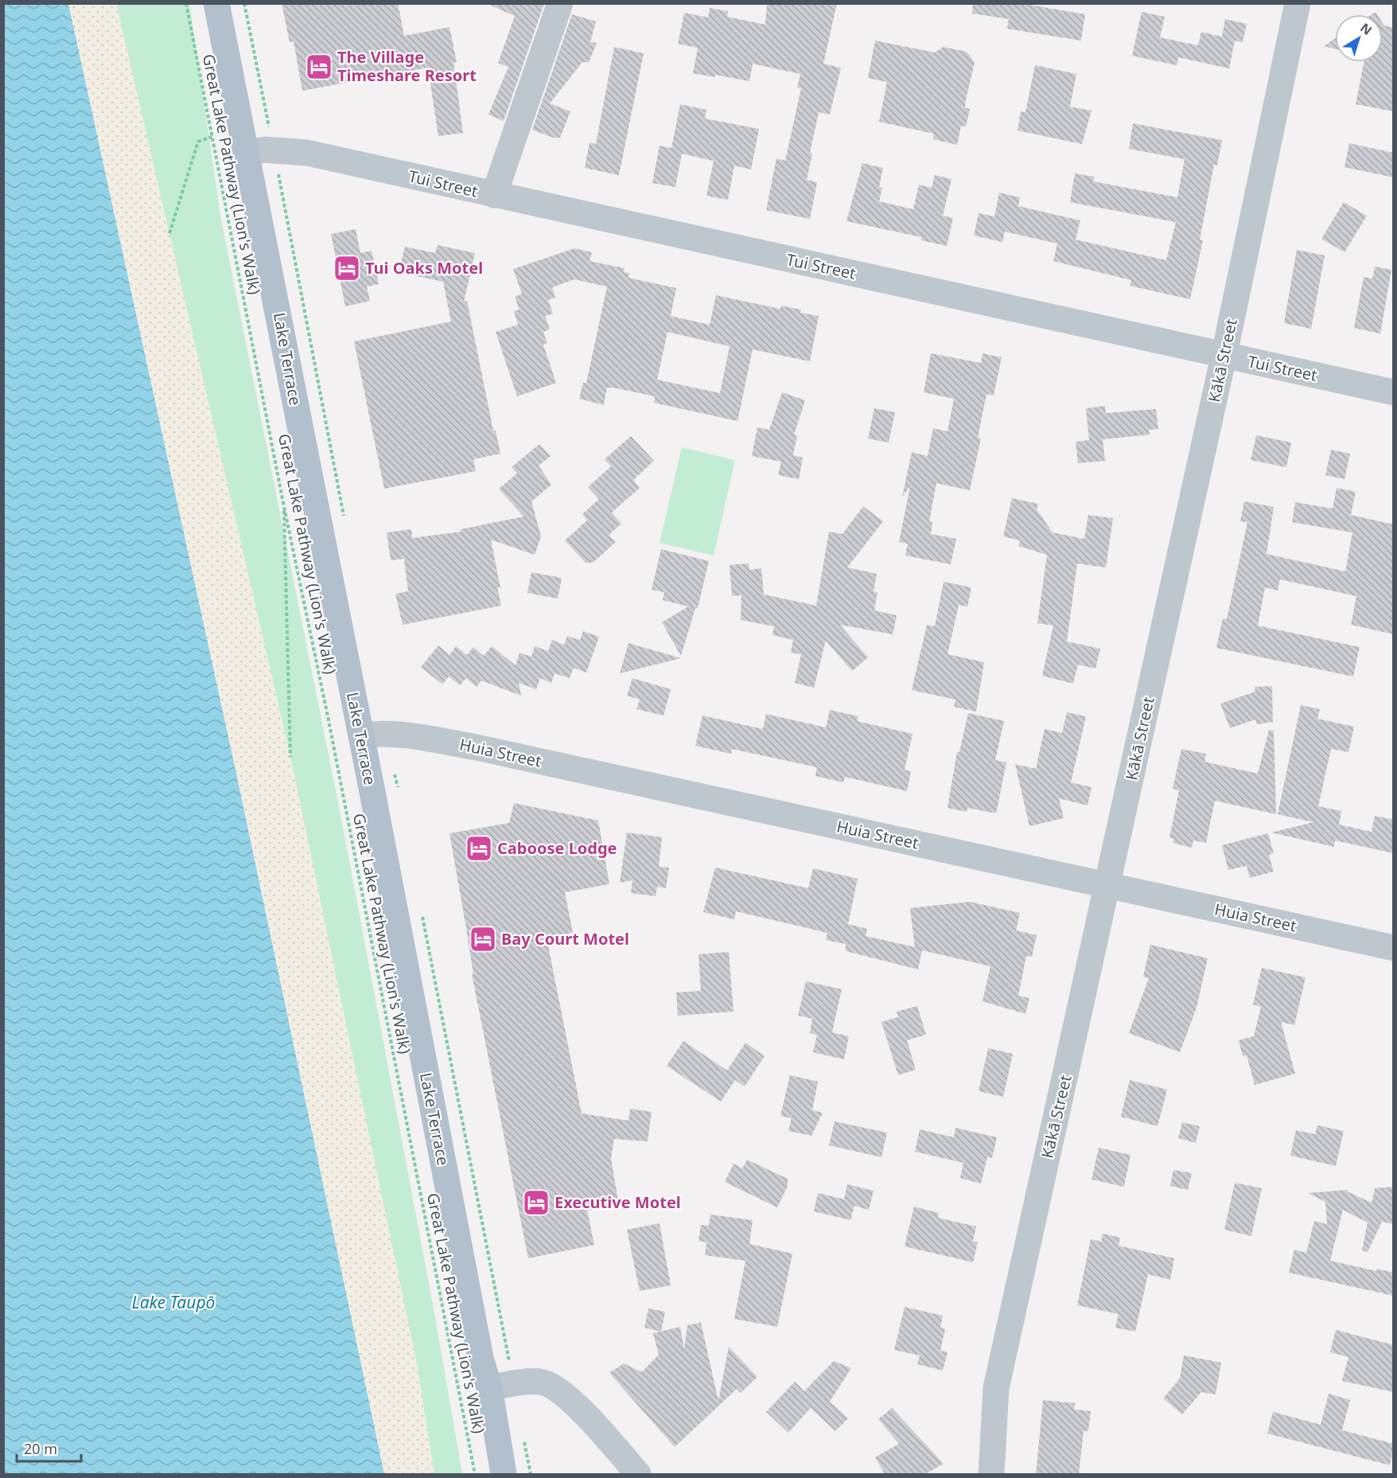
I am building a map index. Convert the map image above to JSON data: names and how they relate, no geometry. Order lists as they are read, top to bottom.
{
  "streets": {
    "main road": ["Lake Terrace"],
    "street": ["Tui Street", "Kākā Street", "Huia Street"],
    "path": ["Great Lake Pathway (Lion's Walk)"]
  },
  "crossings": [
    ["Tui Street", "Lake Terrace"],
    ["Tui Street", "Kākā Street"],
    ["Lake Terrace", "Huia Street"],
    ["Kākā Street", "Huia Street"]
  ],
  "water": ["Lake Taupō"],
  "places": {
    "hotel": [
      "The Village Timeshare Resort",
      "Tui Oaks Motel",
      "Caboose Lodge",
      "Bay Court Motel",
      "Executive Motel"
    ]
  },
  "scale_bar": "20 m",
  "north": "top right"
}
